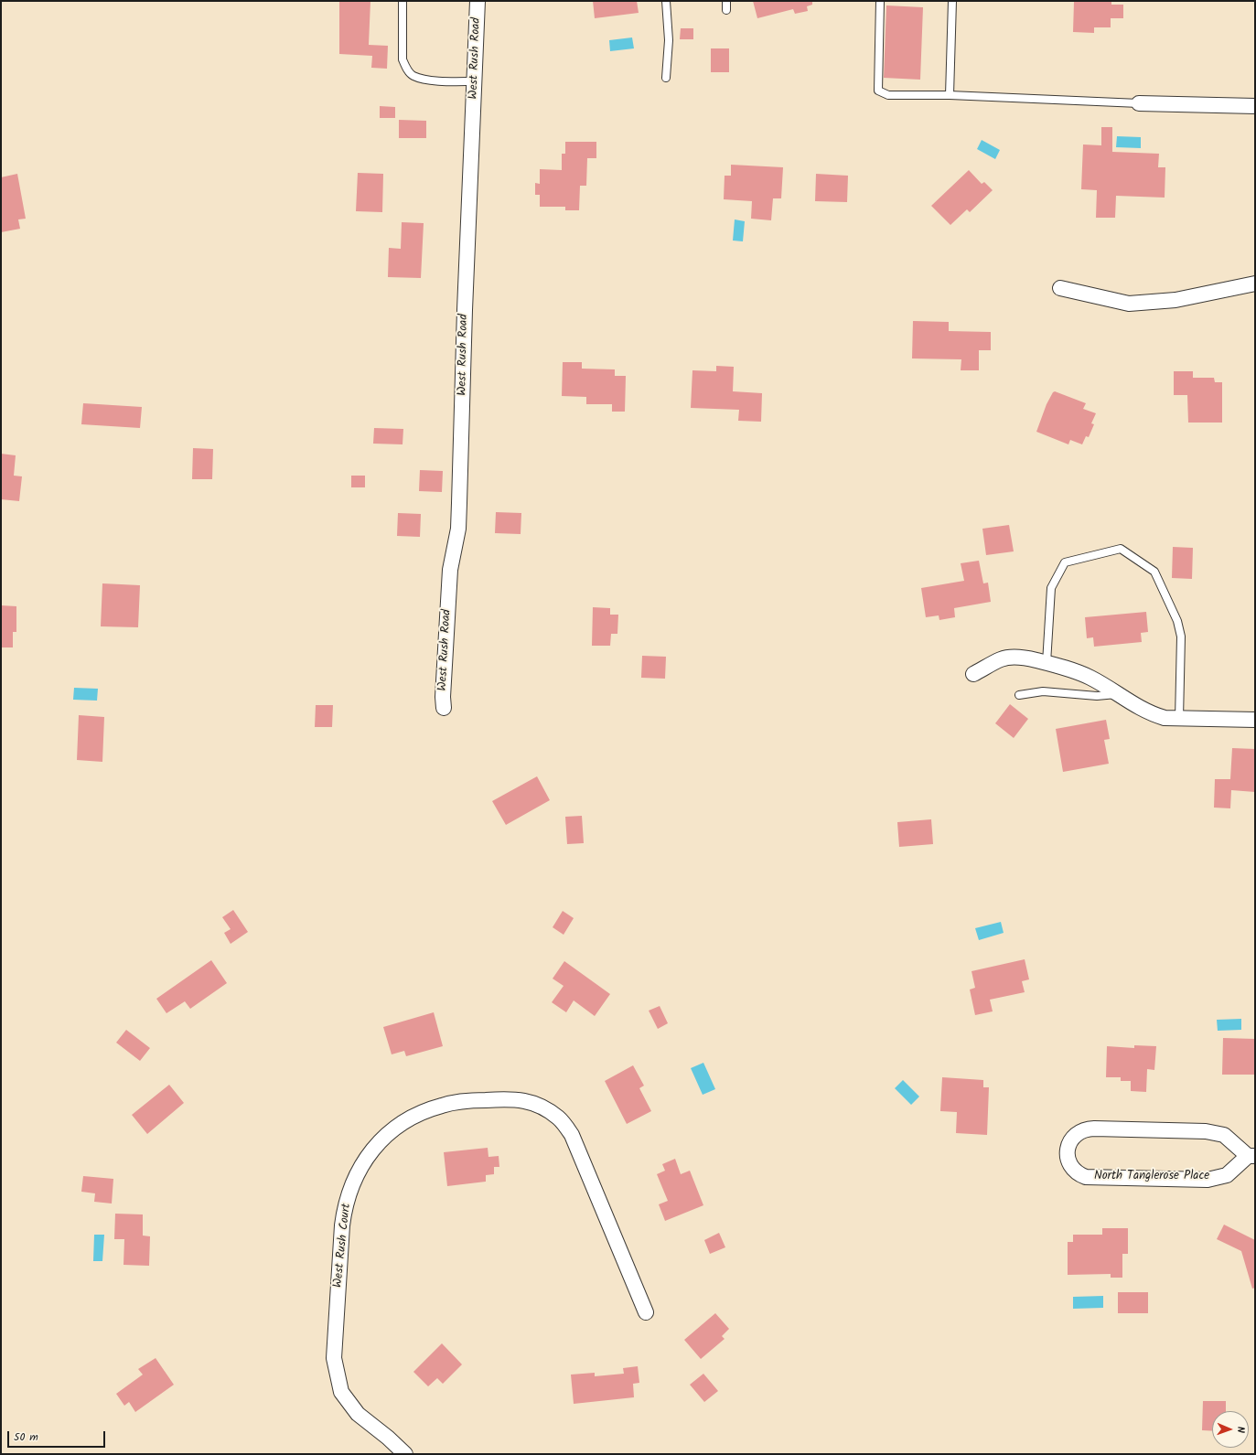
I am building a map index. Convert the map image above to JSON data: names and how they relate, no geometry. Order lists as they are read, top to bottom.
{
  "streets": {
    "street": ["West Rush Road", "North Tanglerose Place", "West Rush Court"]
  },
  "scale_bar": "50 m",
  "north": "right"
}
